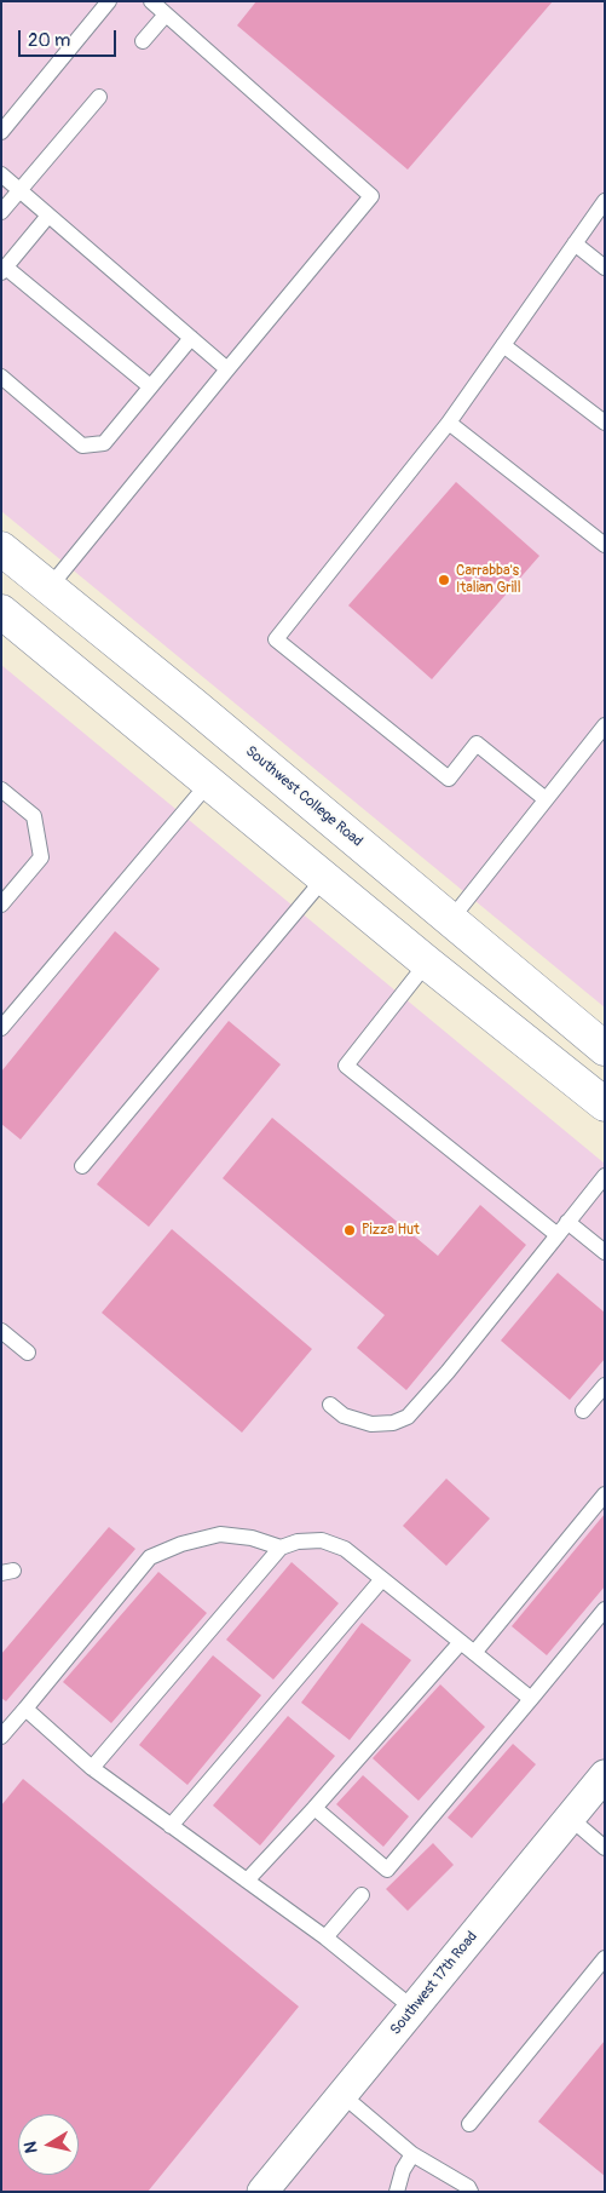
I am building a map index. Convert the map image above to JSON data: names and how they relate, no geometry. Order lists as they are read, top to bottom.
{
  "streets": {
    "main road": ["Southwest College Road"],
    "street": ["Southwest 17th Road"]
  },
  "places": ["Carrabba's Italian Grill", "Pizza Hut"],
  "scale_bar": "20 m",
  "north": "left"
}
